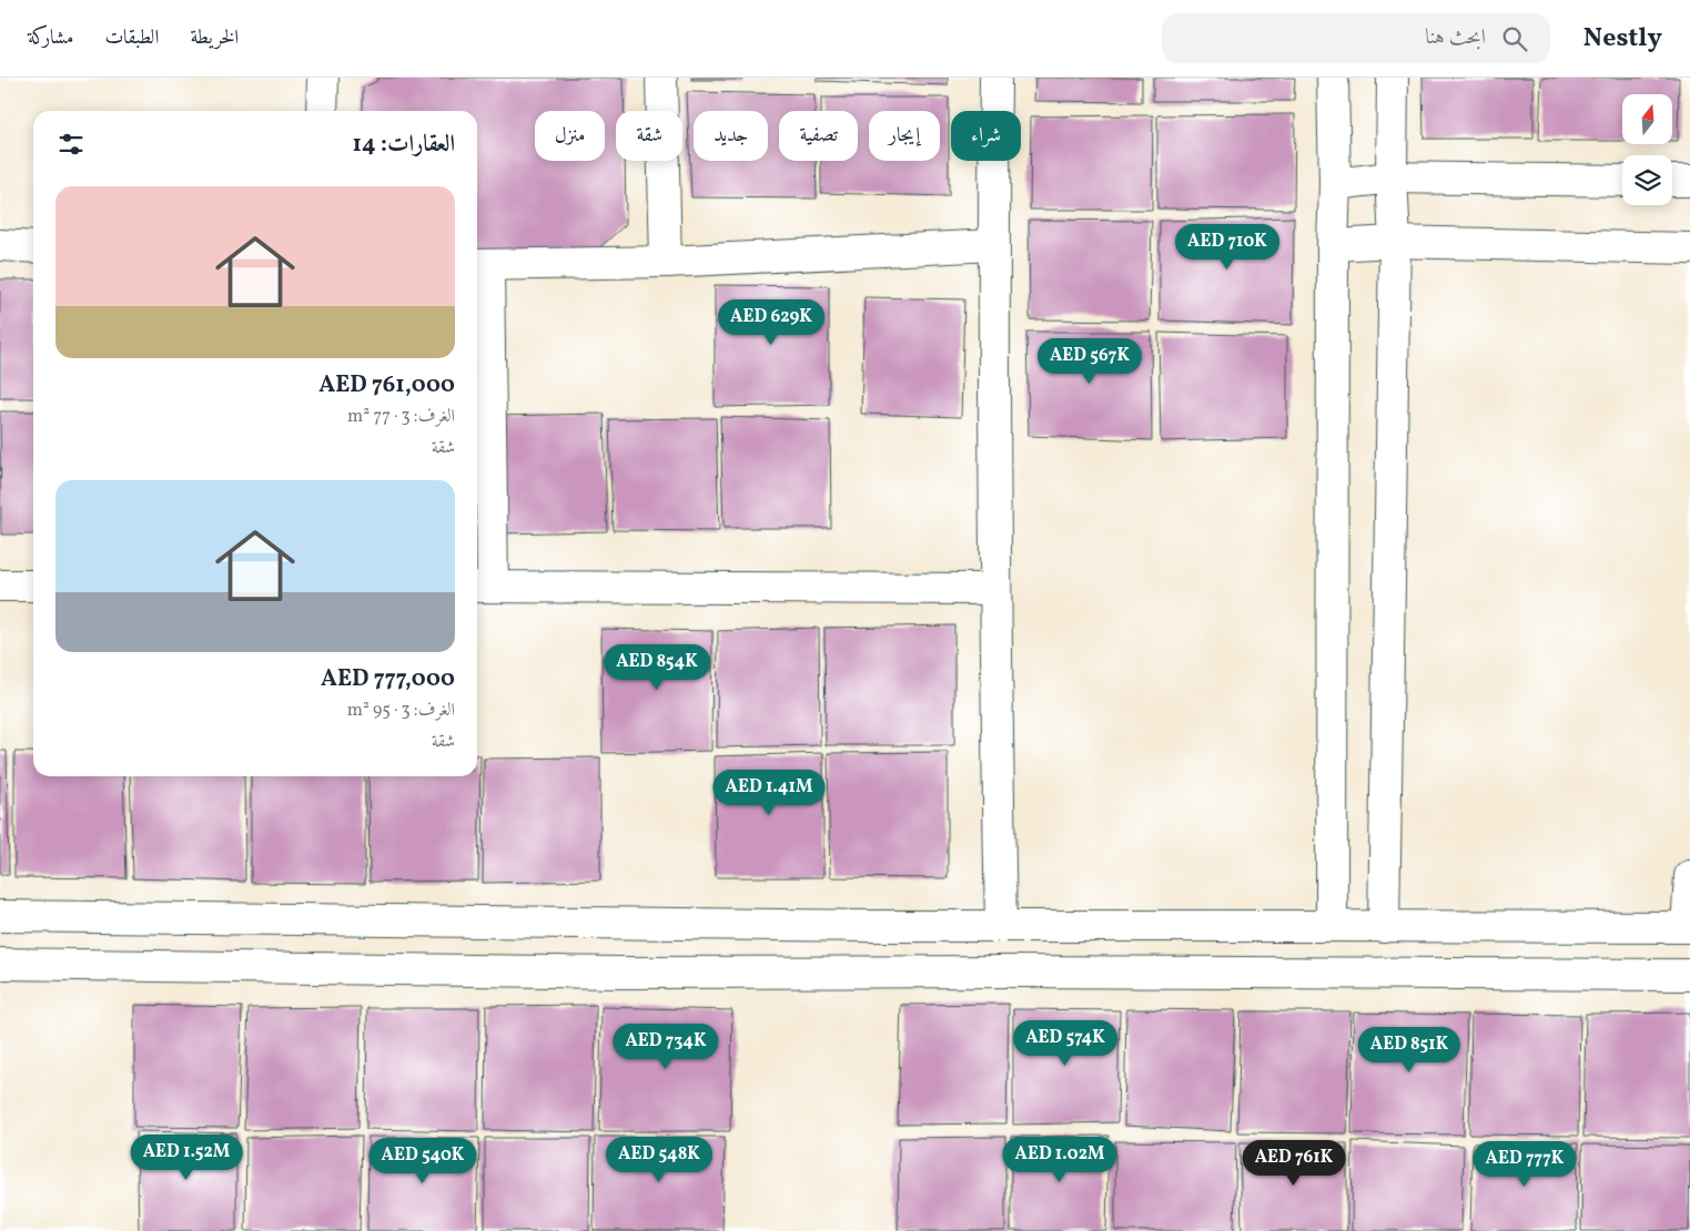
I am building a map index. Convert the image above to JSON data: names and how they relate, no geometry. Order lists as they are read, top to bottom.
{
  "north": "top",
  "page": {
    "header": "Nestly",
    "search": "ابحث هنا",
    "nav": ["الخريطة", "الطبقات", "مشاركة"],
    "chip": [
      "شراء",
      "إيجار",
      "تصفية",
      "جديد",
      "شقة",
      "منزل"
    ],
    "heading": "العقارات: 14",
    "list": [
      {
        "name": "AED 761,000",
        "note": "الغرف: 3 · 77 m² · شقة"
      },
      {
        "name": "AED 777,000",
        "note": "الغرف: 3 · 95 m² · شقة"
      }
    ],
    "price": [
      "AED 710K",
      "AED 629K",
      "AED 567K",
      "AED 854K",
      "AED 1.41M",
      "AED 574K",
      "AED 734K",
      "AED 851K",
      "AED 1.52M",
      "AED 548K",
      "AED 1.02M",
      "AED 540K",
      "AED 761K",
      "AED 777K"
    ]
  }
}
